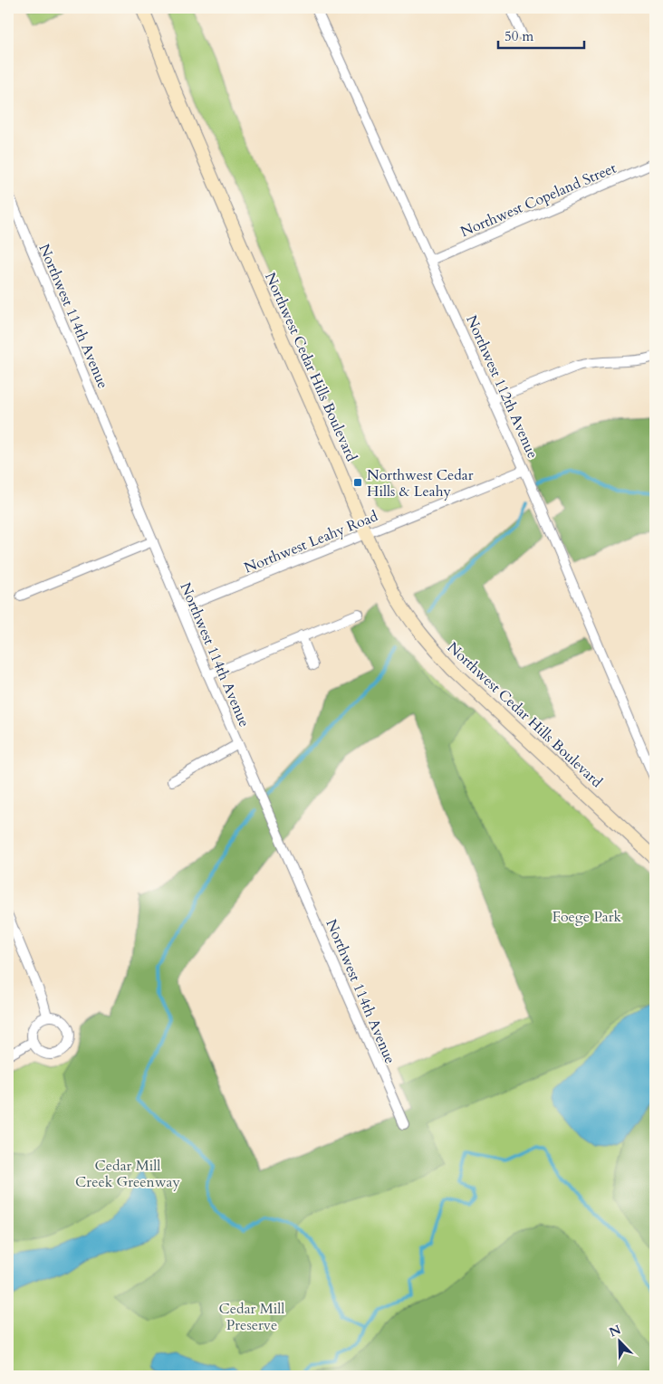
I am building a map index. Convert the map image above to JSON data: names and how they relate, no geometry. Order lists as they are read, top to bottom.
{
  "streets": {
    "main road": ["Northwest Cedar Hills Boulevard"],
    "street": [
      "Northwest Copeland Street",
      "Northwest 114th Avenue",
      "Northwest 112th Avenue",
      "Northwest Leahy Road"
    ]
  },
  "crossings": [
    ["Northwest Copeland Street", "Northwest 112th Avenue"],
    ["Northwest 114th Avenue", "Northwest Leahy Road"],
    ["Northwest Cedar Hills Boulevard", "Northwest Leahy Road"],
    ["Northwest 112th Avenue", "Northwest Leahy Road"]
  ],
  "parks": ["Foege Park", "Cedar Mill Creek Greenway", "Cedar Mill Preserve"],
  "places": {
    "transit": ["Northwest Cedar Hills & Leahy"]
  },
  "scale_bar": "50 m",
  "north": "top left"
}
